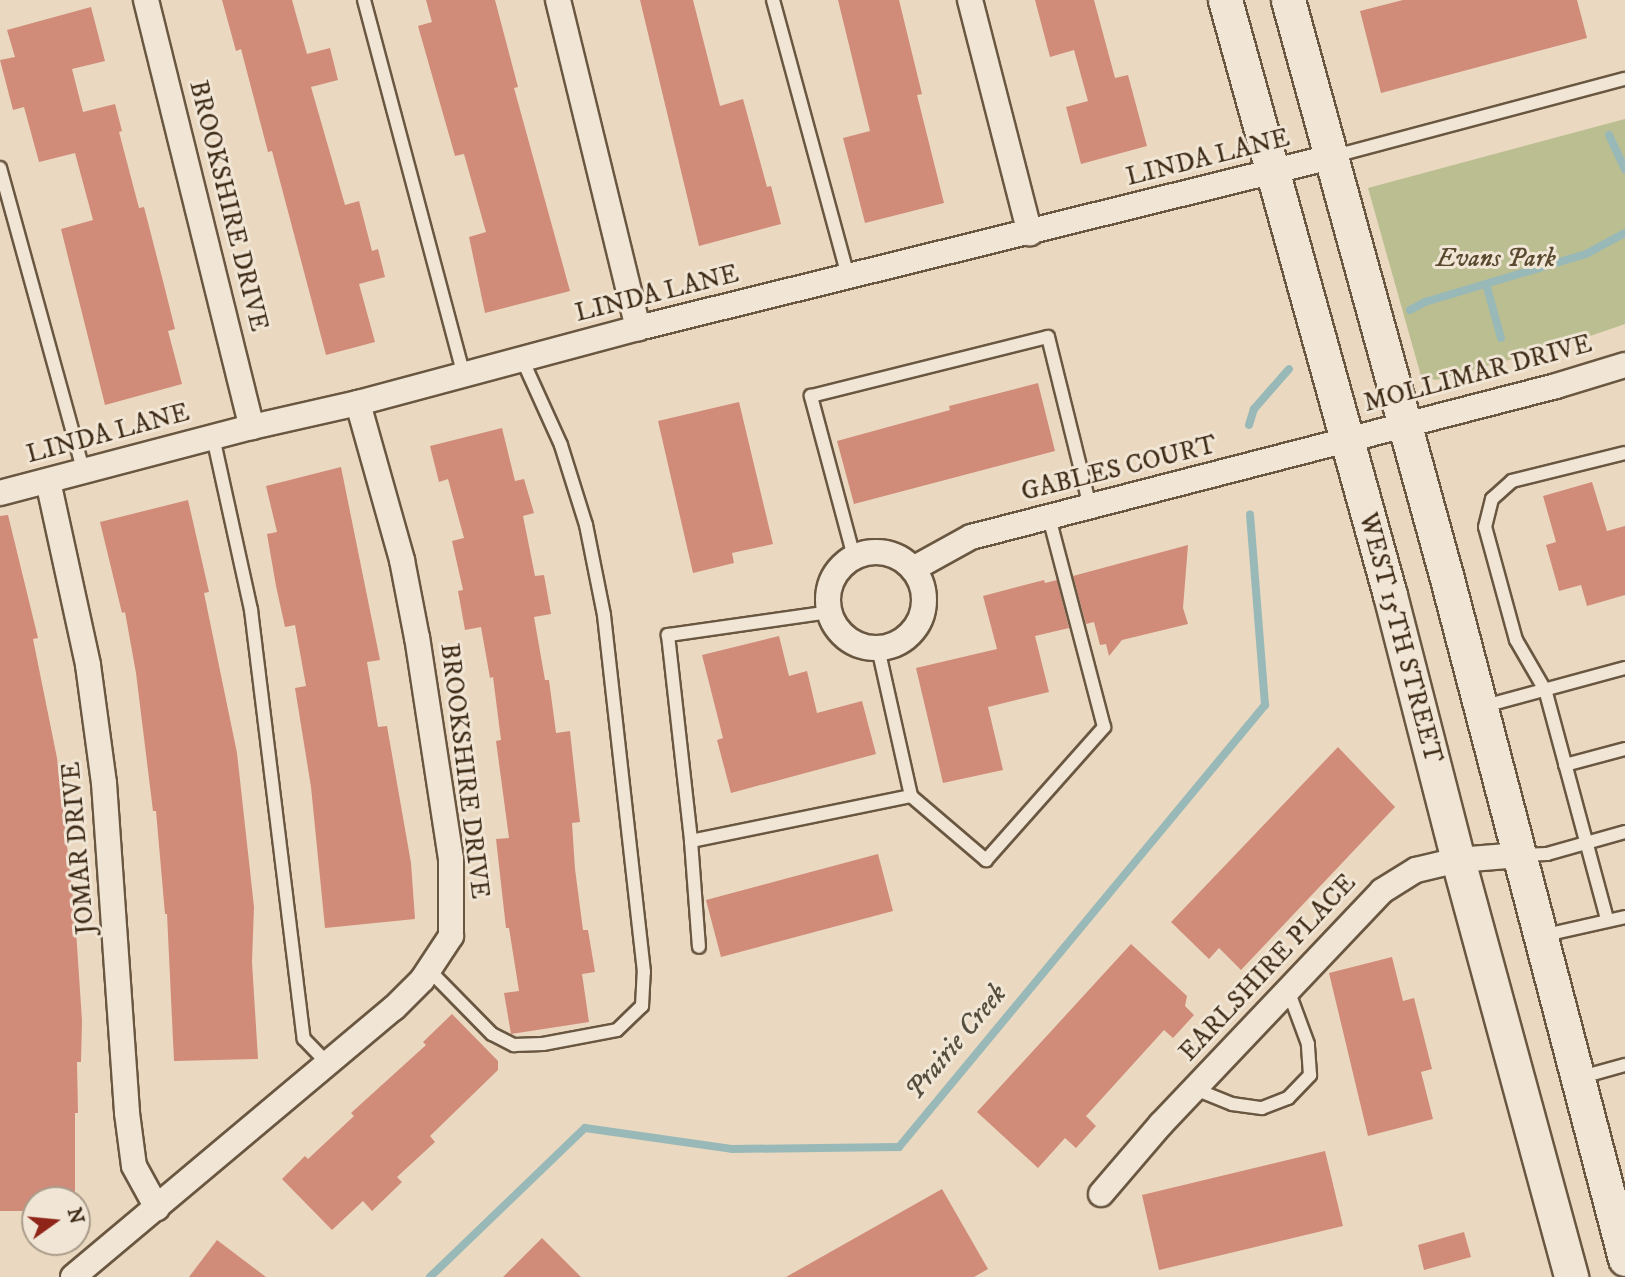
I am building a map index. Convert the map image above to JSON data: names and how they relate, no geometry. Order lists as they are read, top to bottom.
{
  "streets": {
    "main road": ["WEST 15TH STREET"],
    "street": [
      "LINDA LANE",
      "BROOKSHIRE DRIVE",
      "MOLLIMAR DRIVE",
      "GABLES COURT",
      "JOMAR DRIVE",
      "EARLSHIRE PLACE"
    ]
  },
  "crossings": [
    ["LINDA LANE", "BROOKSHIRE DRIVE"],
    ["LINDA LANE", "WEST 15TH STREET"],
    ["LINDA LANE", "JOMAR DRIVE"],
    ["BROOKSHIRE DRIVE", "JOMAR DRIVE"],
    ["MOLLIMAR DRIVE", "GABLES COURT"],
    ["MOLLIMAR DRIVE", "WEST 15TH STREET"],
    ["GABLES COURT", "WEST 15TH STREET"],
    ["WEST 15TH STREET", "EARLSHIRE PLACE"]
  ],
  "water": ["Prairie Creek"],
  "parks": ["Evans Park"],
  "north": "right"
}
